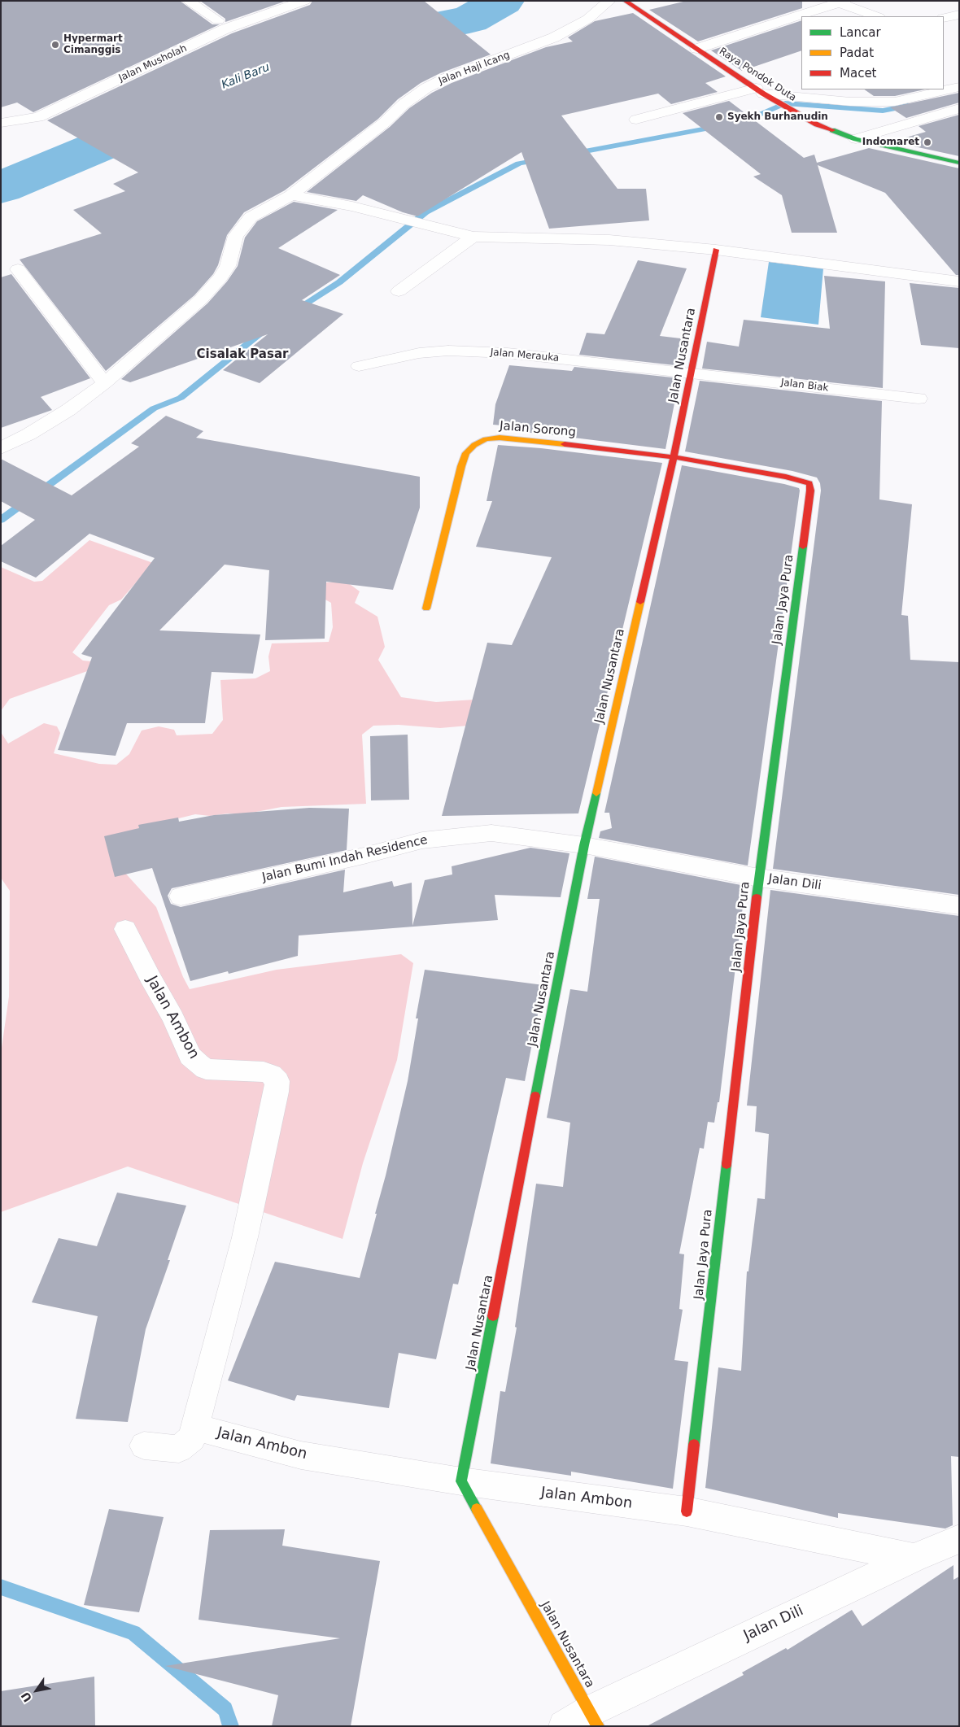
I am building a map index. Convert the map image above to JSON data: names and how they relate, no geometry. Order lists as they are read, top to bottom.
{
  "streets": {
    "street": [
      "Jalan Musholah",
      "Jalan Haji Icang",
      "Raya Pondok Duta",
      "Jalan Merauka",
      "Jalan Nusantara",
      "Jalan Biak",
      "Jalan Sorong",
      "Jalan Jaya Pura",
      "Jalan Bumi Indah Residence",
      "Jalan Dili",
      "Jalan Ambon"
    ]
  },
  "crossings": [
    ["Jalan Merauka", "Jalan Nusantara"],
    ["Jalan Merauka", "Jalan Biak"],
    ["Jalan Nusantara", "Jalan Biak"],
    ["Jalan Nusantara", "Jalan Sorong"],
    ["Jalan Nusantara", "Jalan Jaya Pura"],
    ["Jalan Nusantara", "Jalan Bumi Indah Residence"],
    ["Jalan Nusantara", "Jalan Dili"],
    ["Jalan Nusantara", "Jalan Ambon"],
    ["Jalan Sorong", "Jalan Jaya Pura"],
    ["Jalan Jaya Pura", "Jalan Dili"],
    ["Jalan Jaya Pura", "Jalan Ambon"],
    ["Jalan Bumi Indah Residence", "Jalan Dili"],
    ["Jalan Dili", "Jalan Ambon"]
  ],
  "districts": ["Cisalak Pasar"],
  "water": ["Kali Baru"],
  "places": ["Hypermart Cimanggis", "Syekh Burhanudin", "Indomaret"],
  "legend": ["Lancar", "Padat", "Macet"],
  "north": "bottom left"
}
